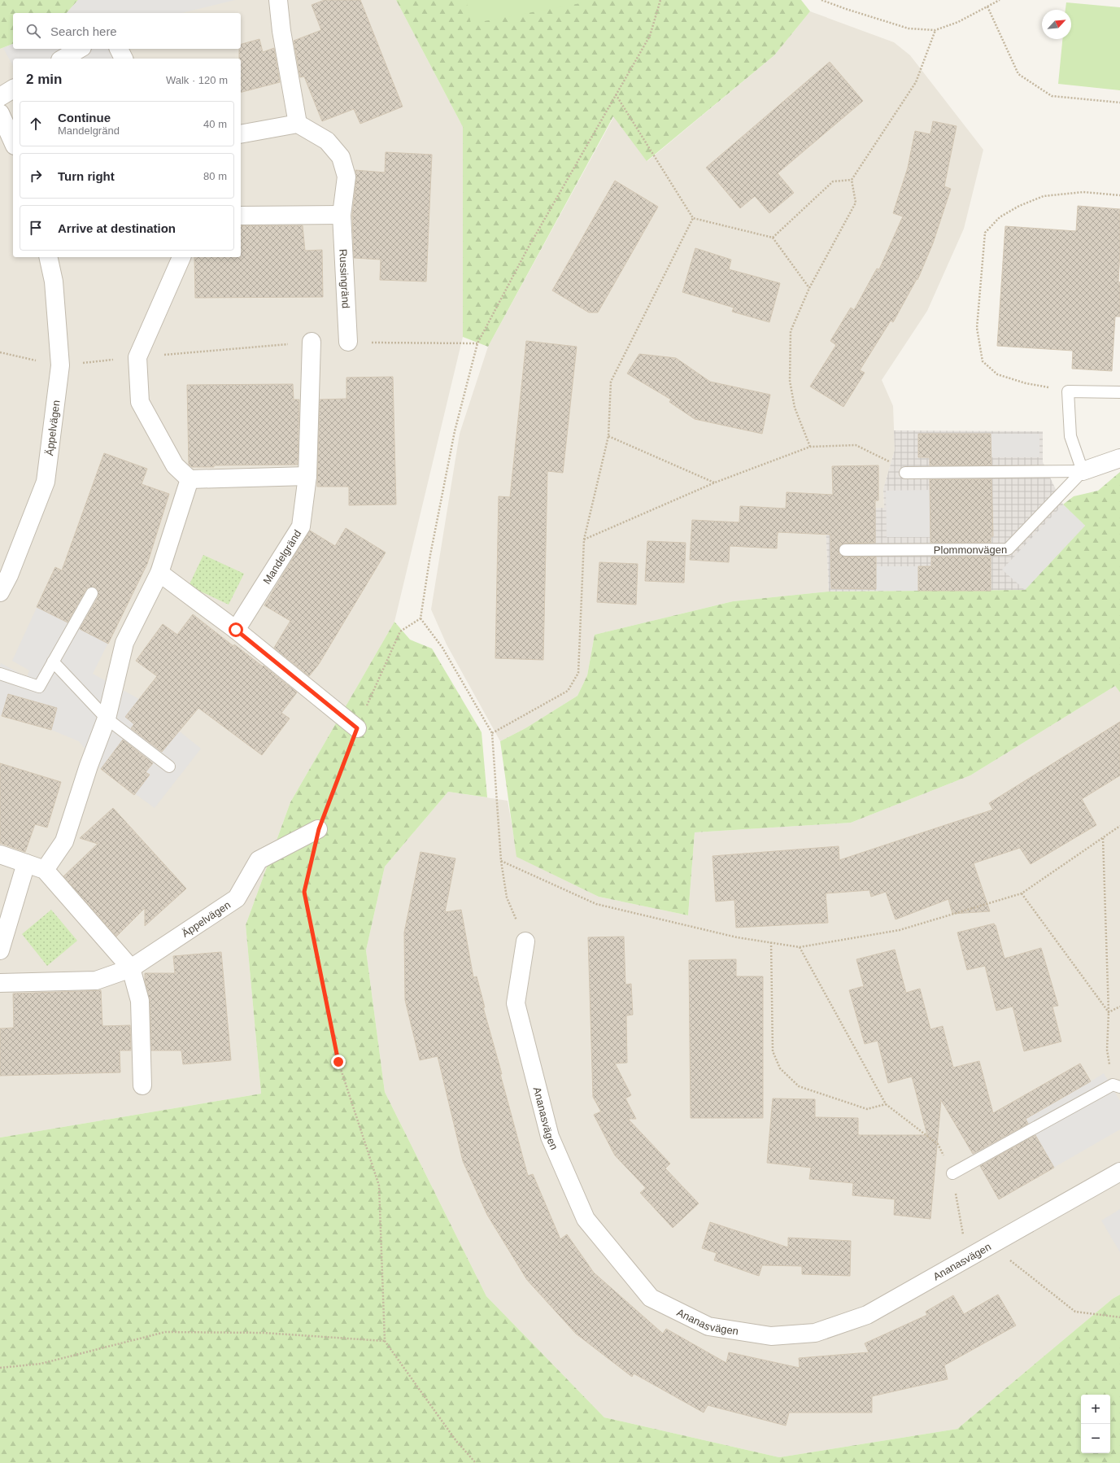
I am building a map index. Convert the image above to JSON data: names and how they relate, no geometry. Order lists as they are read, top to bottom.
{
  "streets": {
    "street": [
      "Russingränd",
      "Äppelvägen",
      "Plommonvägen",
      "Mandelgränd",
      "Ananasvägen"
    ]
  },
  "north": "top right",
  "page": {
    "search": "Search here",
    "heading": ["2 min", "Walk · 120 m"],
    "list": [
      ["Continue", "Mandelgränd", "40 m"],
      ["Turn right", "80 m"],
      "Arrive at destination"
    ],
    "map_buttons": ["+", "−"]
  }
}
